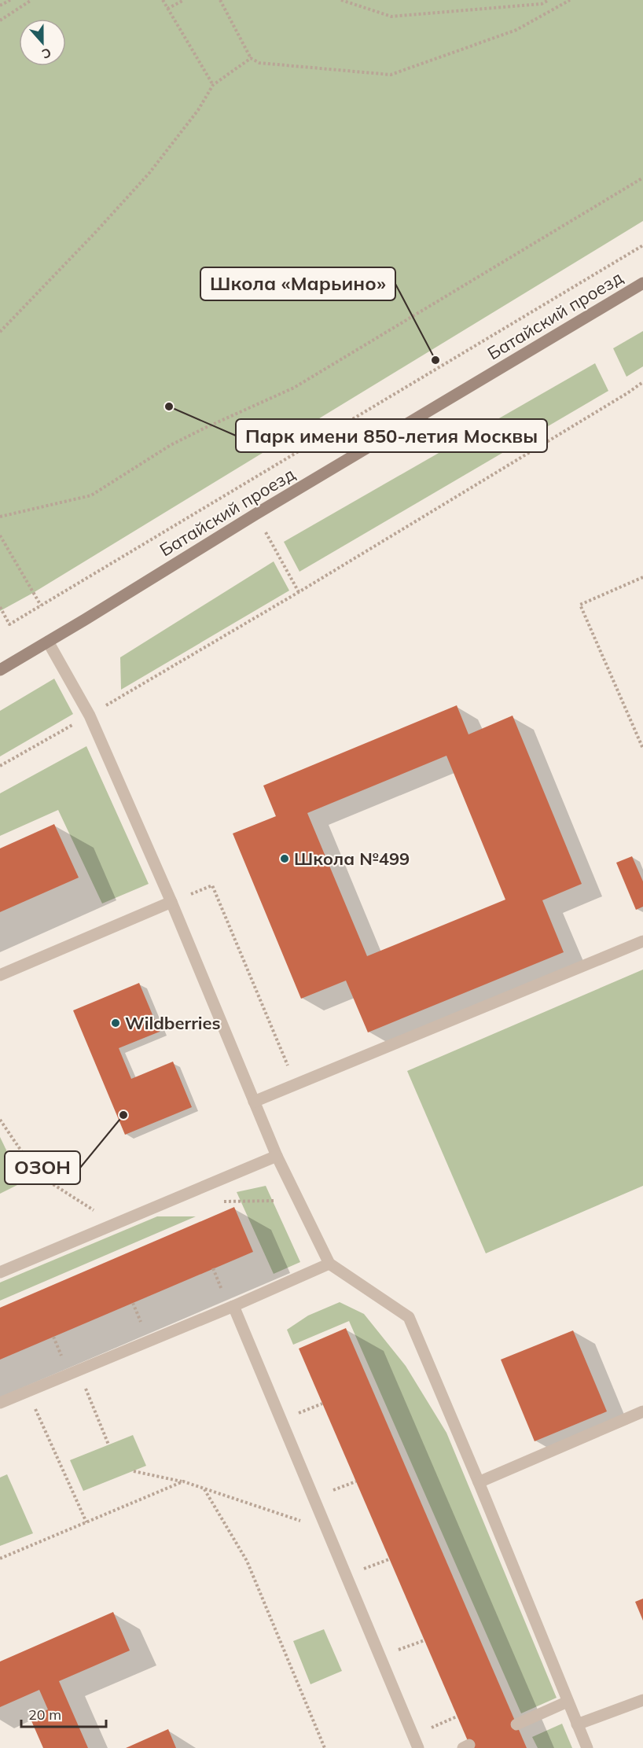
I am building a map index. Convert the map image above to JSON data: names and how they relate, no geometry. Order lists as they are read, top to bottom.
{
  "streets": {
    "main road": ["Батайский проезд"]
  },
  "places": [
    "Школа «Марьино»",
    "Парк имени 850-летия Москвы",
    "Школа №499",
    "Wildberries",
    "ОЗОН"
  ],
  "scale_bar": "20 m",
  "north": "bottom"
}
